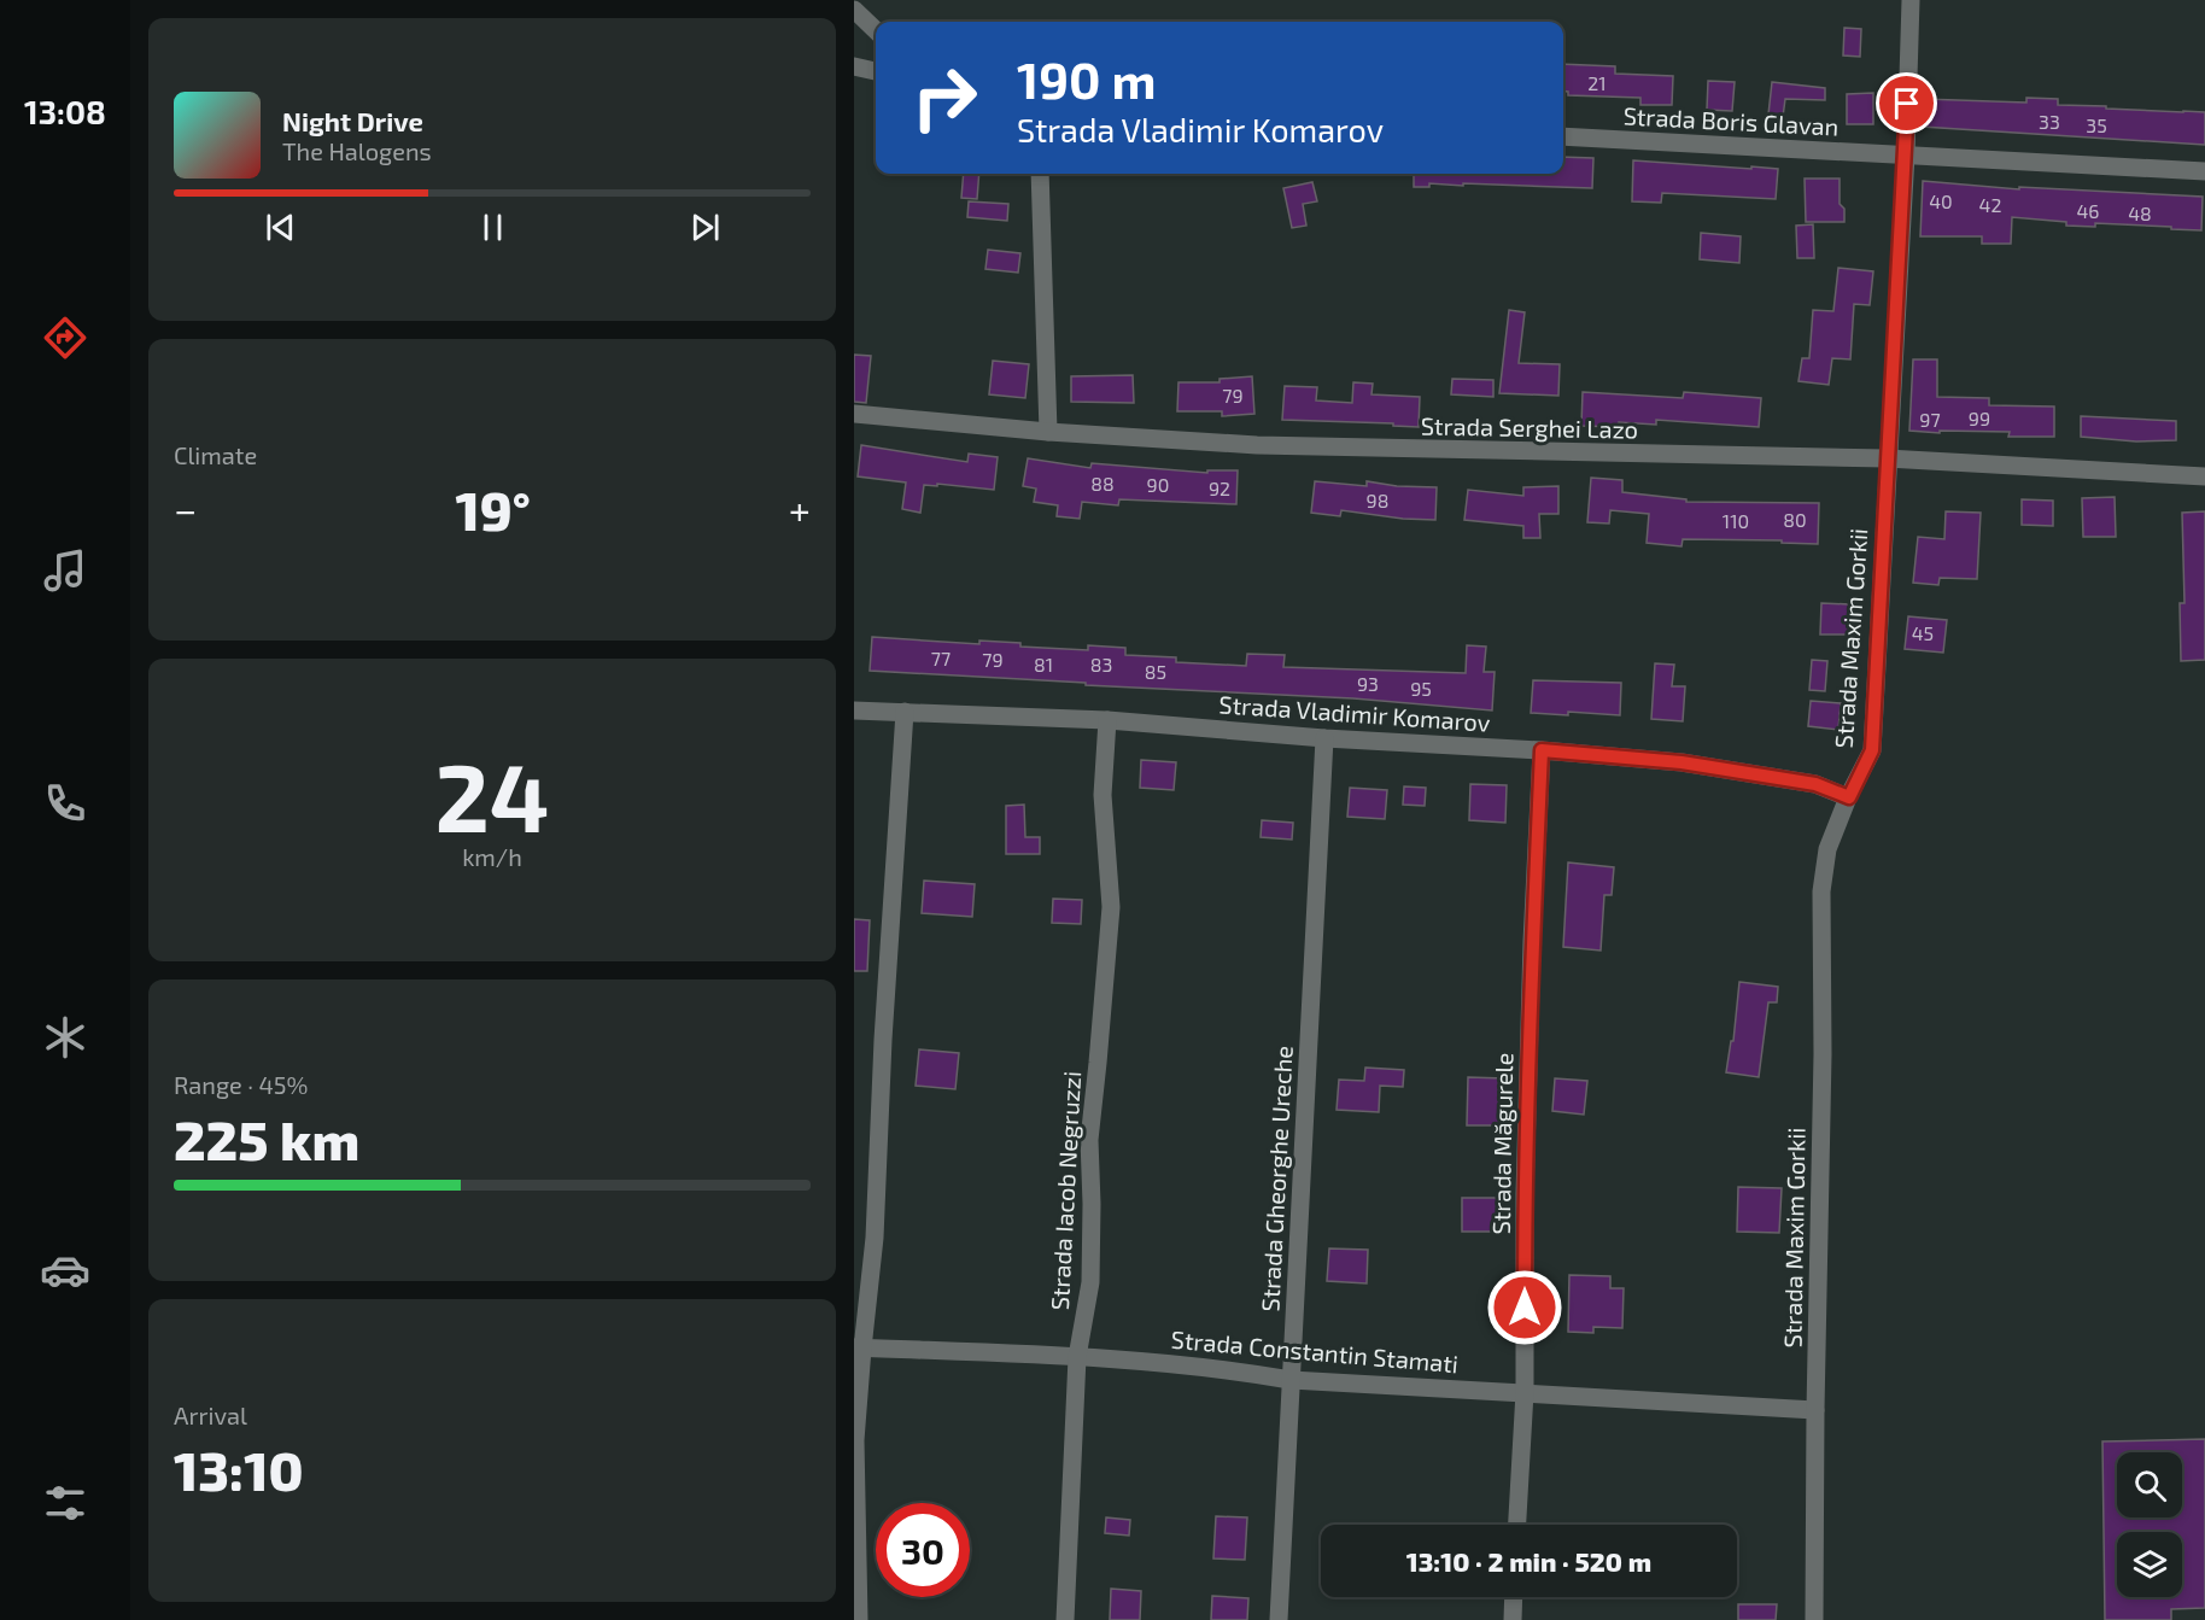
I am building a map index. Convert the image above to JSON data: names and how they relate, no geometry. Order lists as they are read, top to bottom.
{
  "streets": {
    "street": [
      "Strada Boris Glavan",
      "Strada Serghei Lazo",
      "Strada Maxim Gorkii",
      "Strada Vladimir Komarov",
      "Strada Măgurele",
      "Strada Gheorghe Ureche",
      "Strada Iacob Negruzzi",
      "Strada Constantin Stamati"
    ]
  },
  "crossings": [
    ["Strada Boris Glavan", "Strada Maxim Gorkii"],
    ["Strada Serghei Lazo", "Strada Maxim Gorkii"],
    ["Strada Maxim Gorkii", "Strada Vladimir Komarov"],
    ["Strada Maxim Gorkii", "Strada Constantin Stamati"],
    ["Strada Vladimir Komarov", "Strada Măgurele"],
    ["Strada Vladimir Komarov", "Strada Gheorghe Ureche"],
    ["Strada Vladimir Komarov", "Strada Iacob Negruzzi"],
    ["Strada Măgurele", "Strada Constantin Stamati"],
    ["Strada Gheorghe Ureche", "Strada Constantin Stamati"],
    ["Strada Iacob Negruzzi", "Strada Constantin Stamati"]
  ],
  "house_numbers": [
    "21",
    "33",
    "35",
    "40",
    "42",
    "46",
    "48",
    "79",
    "99",
    "97",
    "88",
    "90",
    "92",
    "98",
    "80",
    "110",
    "45",
    "77",
    "79",
    "81",
    "83",
    "85",
    "93",
    "95"
  ],
  "page": {
    "tabs": "13:08",
    "turn": ["190 m", "Strada Vladimir Komarov"],
    "song": ["Night Drive", "The Halogens"],
    "tile": [
      "Climate",
      ["24", "km/h"],
      ["Range · 45%", "225 km"],
      ["Arrival", "13:10"]
    ],
    "heat": ["−", "19°", "+"],
    "limit": "30",
    "trip": "13:10 · 2 min · 520 m"
  }
}
